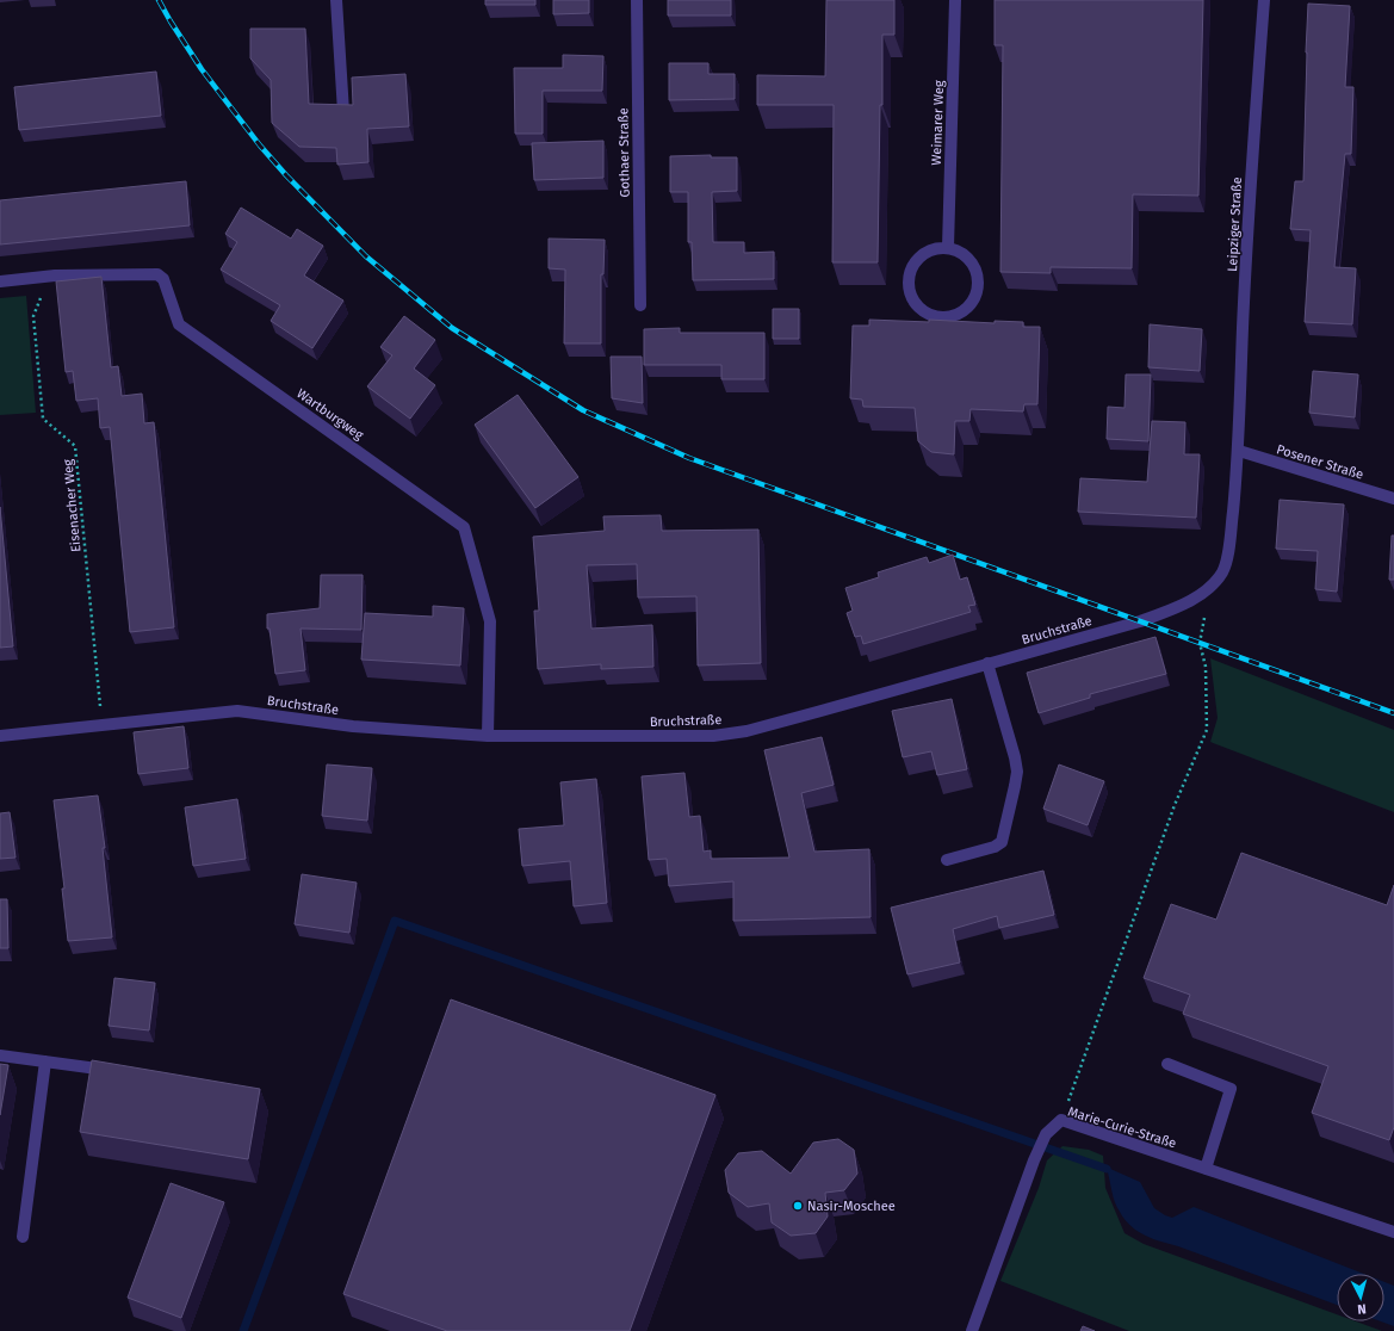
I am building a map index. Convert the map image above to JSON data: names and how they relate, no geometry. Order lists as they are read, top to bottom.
{
  "streets": {
    "street": [
      "Weimarer Weg",
      "Gothaer Straße",
      "Leipziger Straße",
      "Wartburgweg",
      "Posener Straße",
      "Bruchstraße",
      "Marie-Curie-Straße"
    ],
    "path": ["Eisenacher Weg"]
  },
  "crossings": [
    ["Leipziger Straße", "Posener Straße"],
    ["Leipziger Straße", "Bruchstraße"],
    ["Wartburgweg", "Eisenacher Weg"],
    ["Wartburgweg", "Bruchstraße"],
    ["Posener Straße", "Bruchstraße"],
    ["Eisenacher Weg", "Bruchstraße"]
  ],
  "places": ["Nasir-Moschee"],
  "north": "bottom"
}
